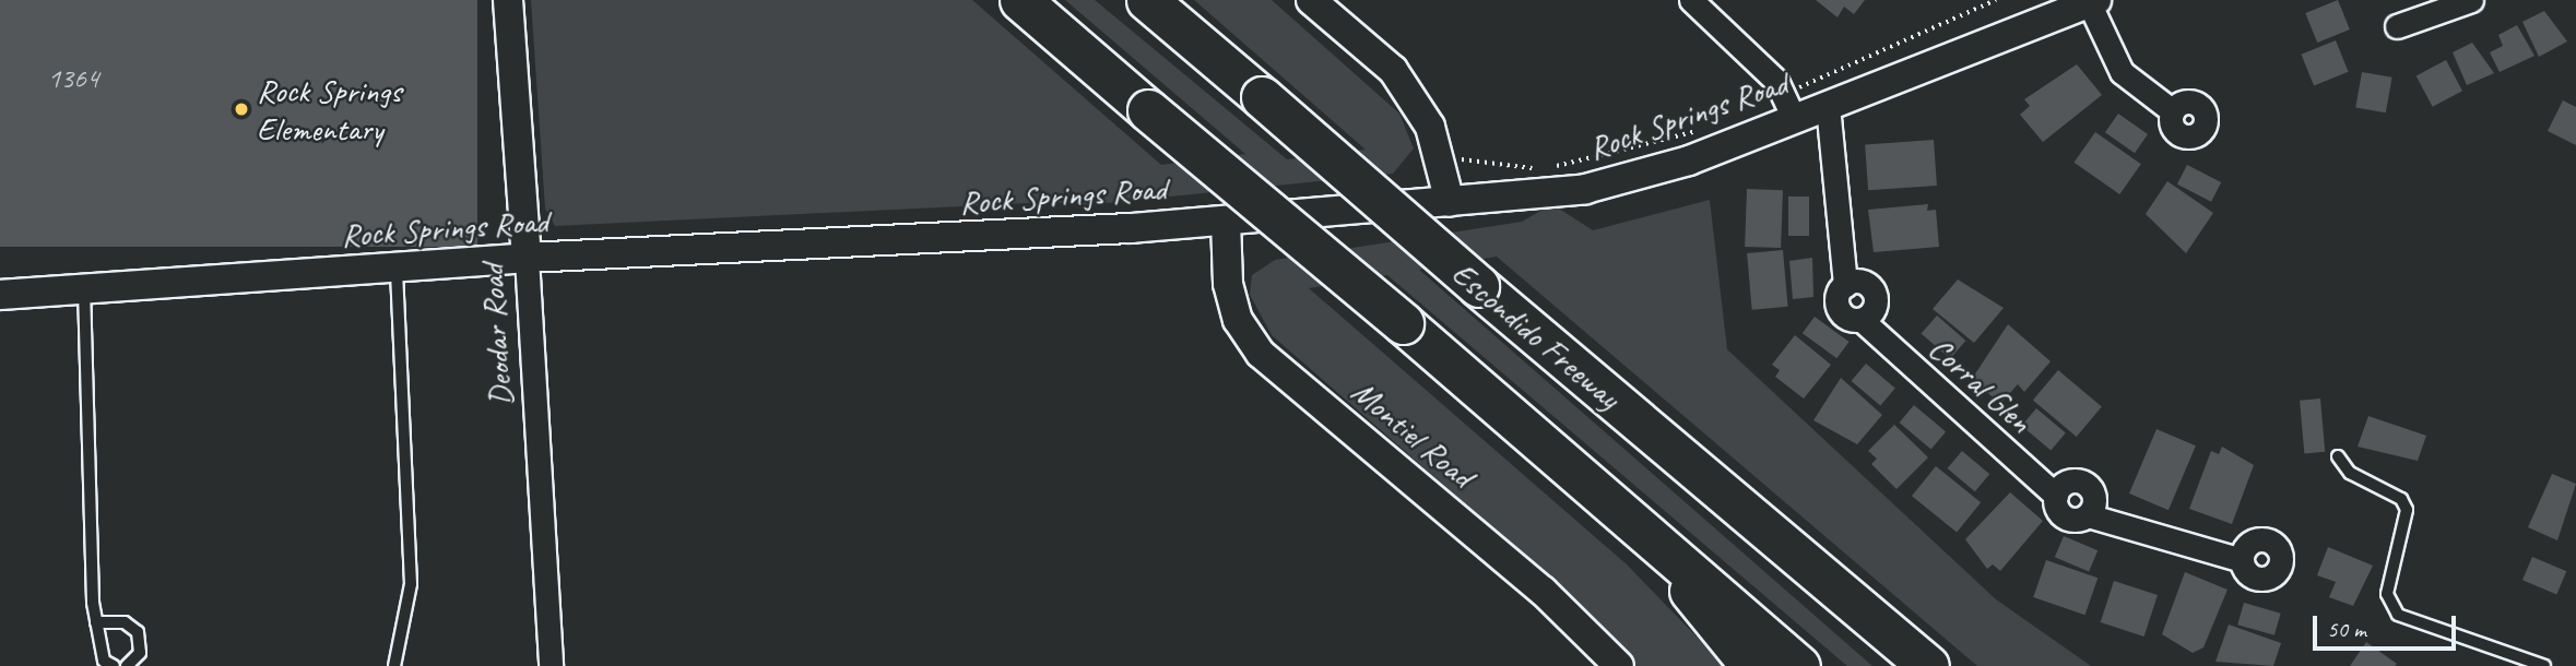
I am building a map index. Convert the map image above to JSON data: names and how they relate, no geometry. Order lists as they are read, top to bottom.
{
  "streets": {
    "highway": ["Escondido Freeway"],
    "street": [
      "Rock Springs Road",
      "Deodar Road",
      "Corral Glen",
      "Montiel Road"
    ]
  },
  "crossings": [
    ["Rock Springs Road", "Deodar Road"],
    ["Rock Springs Road", "Corral Glen"],
    ["Rock Springs Road", "Montiel Road"]
  ],
  "places": ["Rock Springs Elementary"],
  "house_numbers": ["1364"],
  "scale_bar": "50 m"
}
